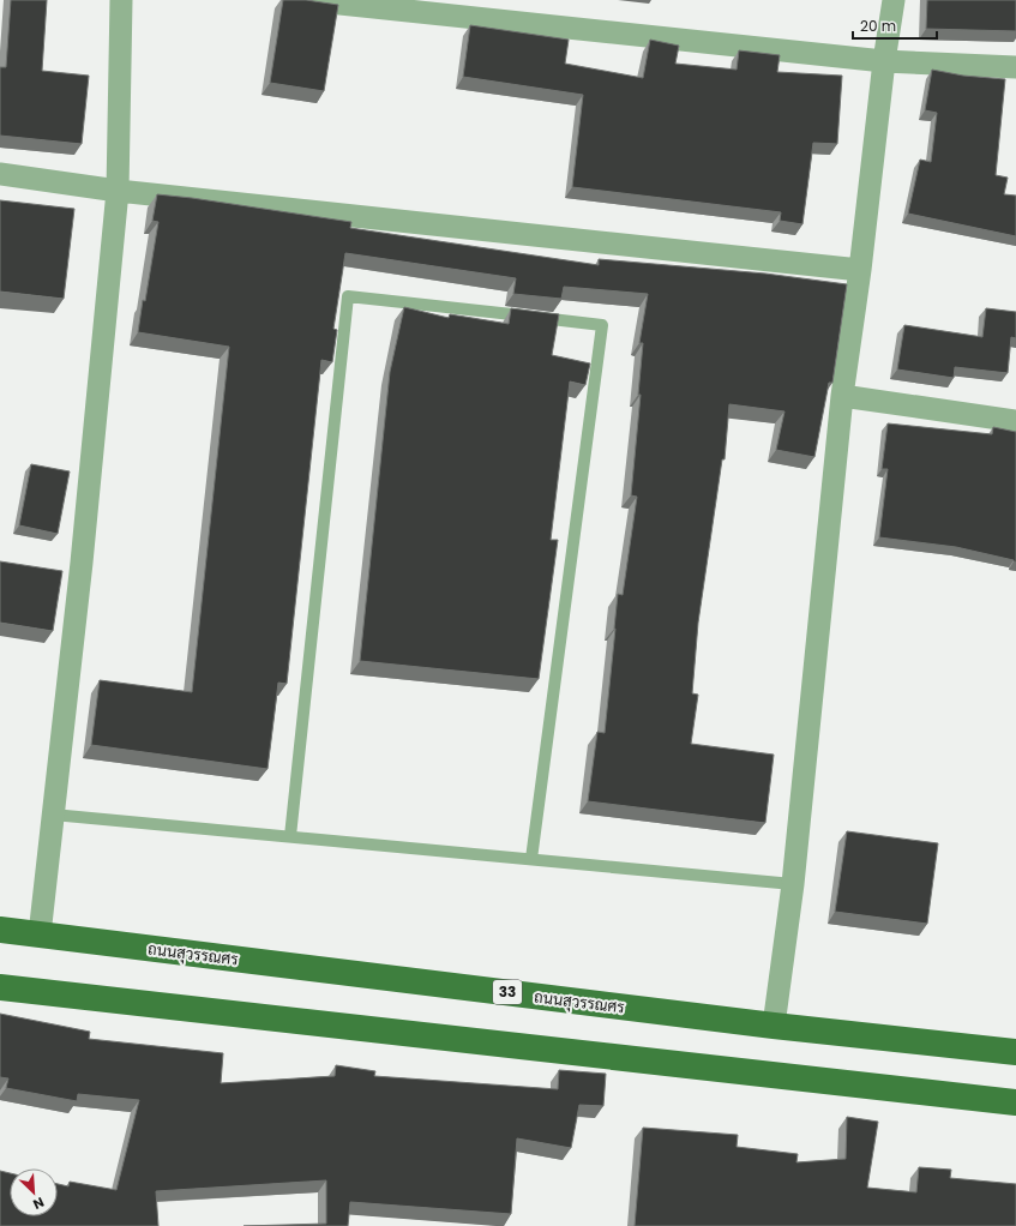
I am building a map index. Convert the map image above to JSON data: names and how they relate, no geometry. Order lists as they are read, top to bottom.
{
  "streets": {
    "main road": ["ถนนสุวรรณศร", "33"]
  },
  "scale_bar": "20 m",
  "north": "bottom right"
}
